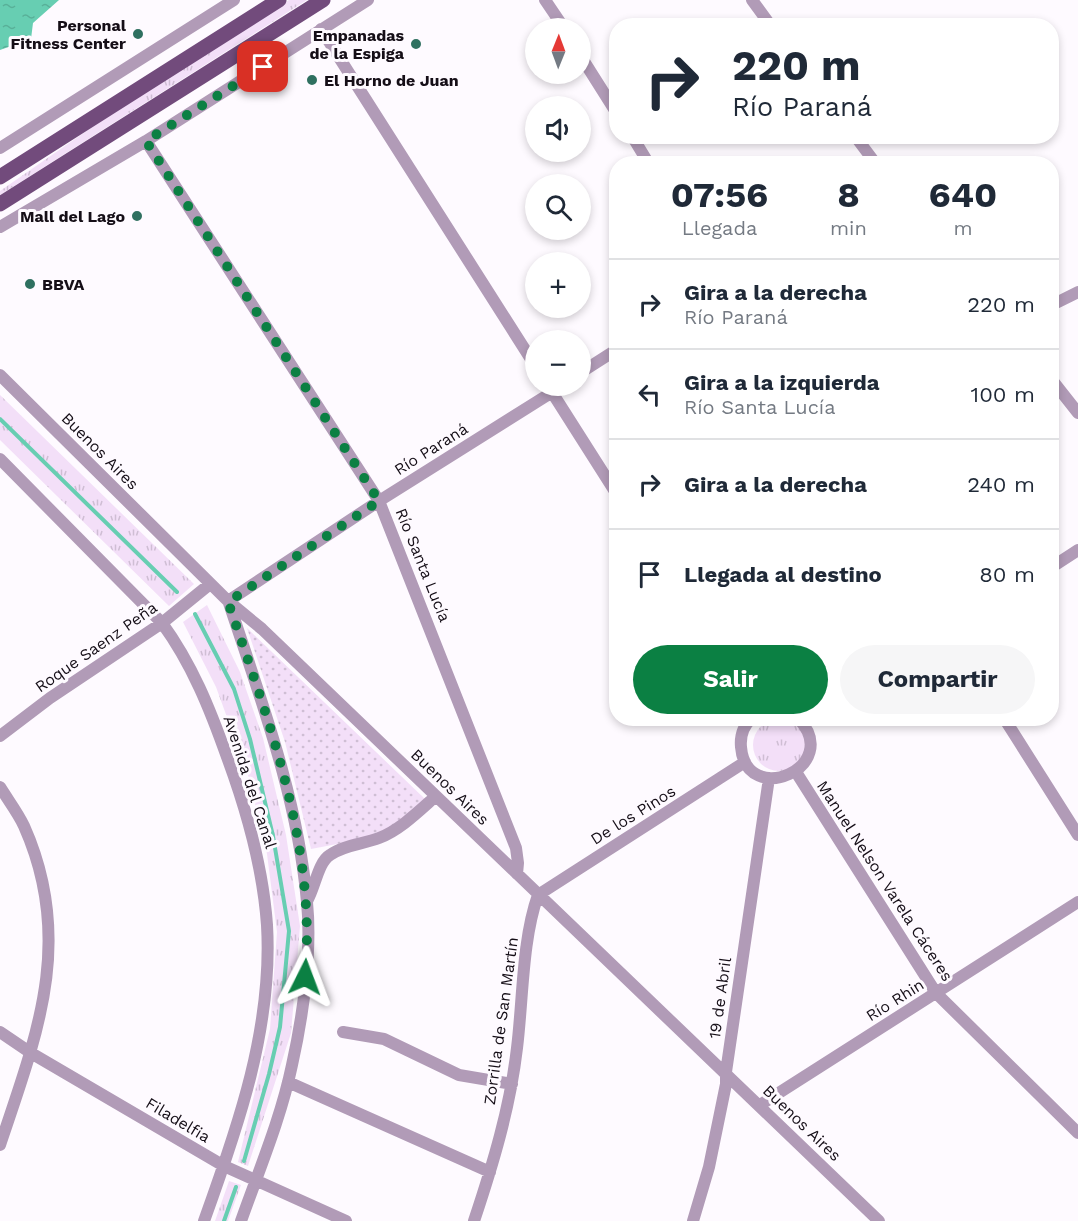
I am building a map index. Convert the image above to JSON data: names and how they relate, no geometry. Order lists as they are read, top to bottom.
{
  "streets": {
    "street": [
      "Río Paraná",
      "Buenos Aires",
      "Río Santa Lucía",
      "Roque Saenz Peña",
      "Avenida del Canal",
      "De los Pinos",
      "Manuel Nelson Varela Cáceres",
      "19 de Abril",
      "Río Rhin",
      "Zorrilla de San Martín",
      "Filadelfia"
    ]
  },
  "crossings": [
    ["Río Paraná", "Buenos Aires"],
    ["Río Paraná", "Río Santa Lucía"],
    ["Río Paraná", "Avenida del Canal"],
    ["Buenos Aires", "Río Santa Lucía"],
    ["Buenos Aires", "Roque Saenz Peña"],
    ["Buenos Aires", "Avenida del Canal"],
    ["Buenos Aires", "De los Pinos"],
    ["Buenos Aires", "19 de Abril"],
    ["Buenos Aires", "Río Rhin"],
    ["Buenos Aires", "Zorrilla de San Martín"],
    ["Roque Saenz Peña", "Avenida del Canal"],
    ["Avenida del Canal", "Filadelfia"],
    ["De los Pinos", "Zorrilla de San Martín"],
    ["Manuel Nelson Varela Cáceres", "19 de Abril"],
    ["Manuel Nelson Varela Cáceres", "Río Rhin"]
  ],
  "places": [
    "Personal Fitness Center",
    "Empanadas de la Espiga",
    "El Horno de Juan",
    "Mall del Lago",
    "BBVA"
  ],
  "north": "top",
  "page": {
    "map_buttons": ["+", "−"],
    "turn": ["220 m", "Río Paraná"],
    "eta": [
      "07:56",
      "Llegada",
      "8",
      "min",
      "640",
      "m"
    ],
    "list": [
      {
        "name": "Gira a la derecha",
        "note": "Río Paraná",
        "value": "220 m"
      },
      {
        "name": "Gira a la izquierda",
        "note": "Río Santa Lucía",
        "value": "100 m"
      },
      {
        "name": "Gira a la derecha",
        "value": "240 m"
      },
      {
        "name": "Llegada al destino",
        "value": "80 m"
      }
    ],
    "buttons": ["Salir", "Compartir"]
  }
}
